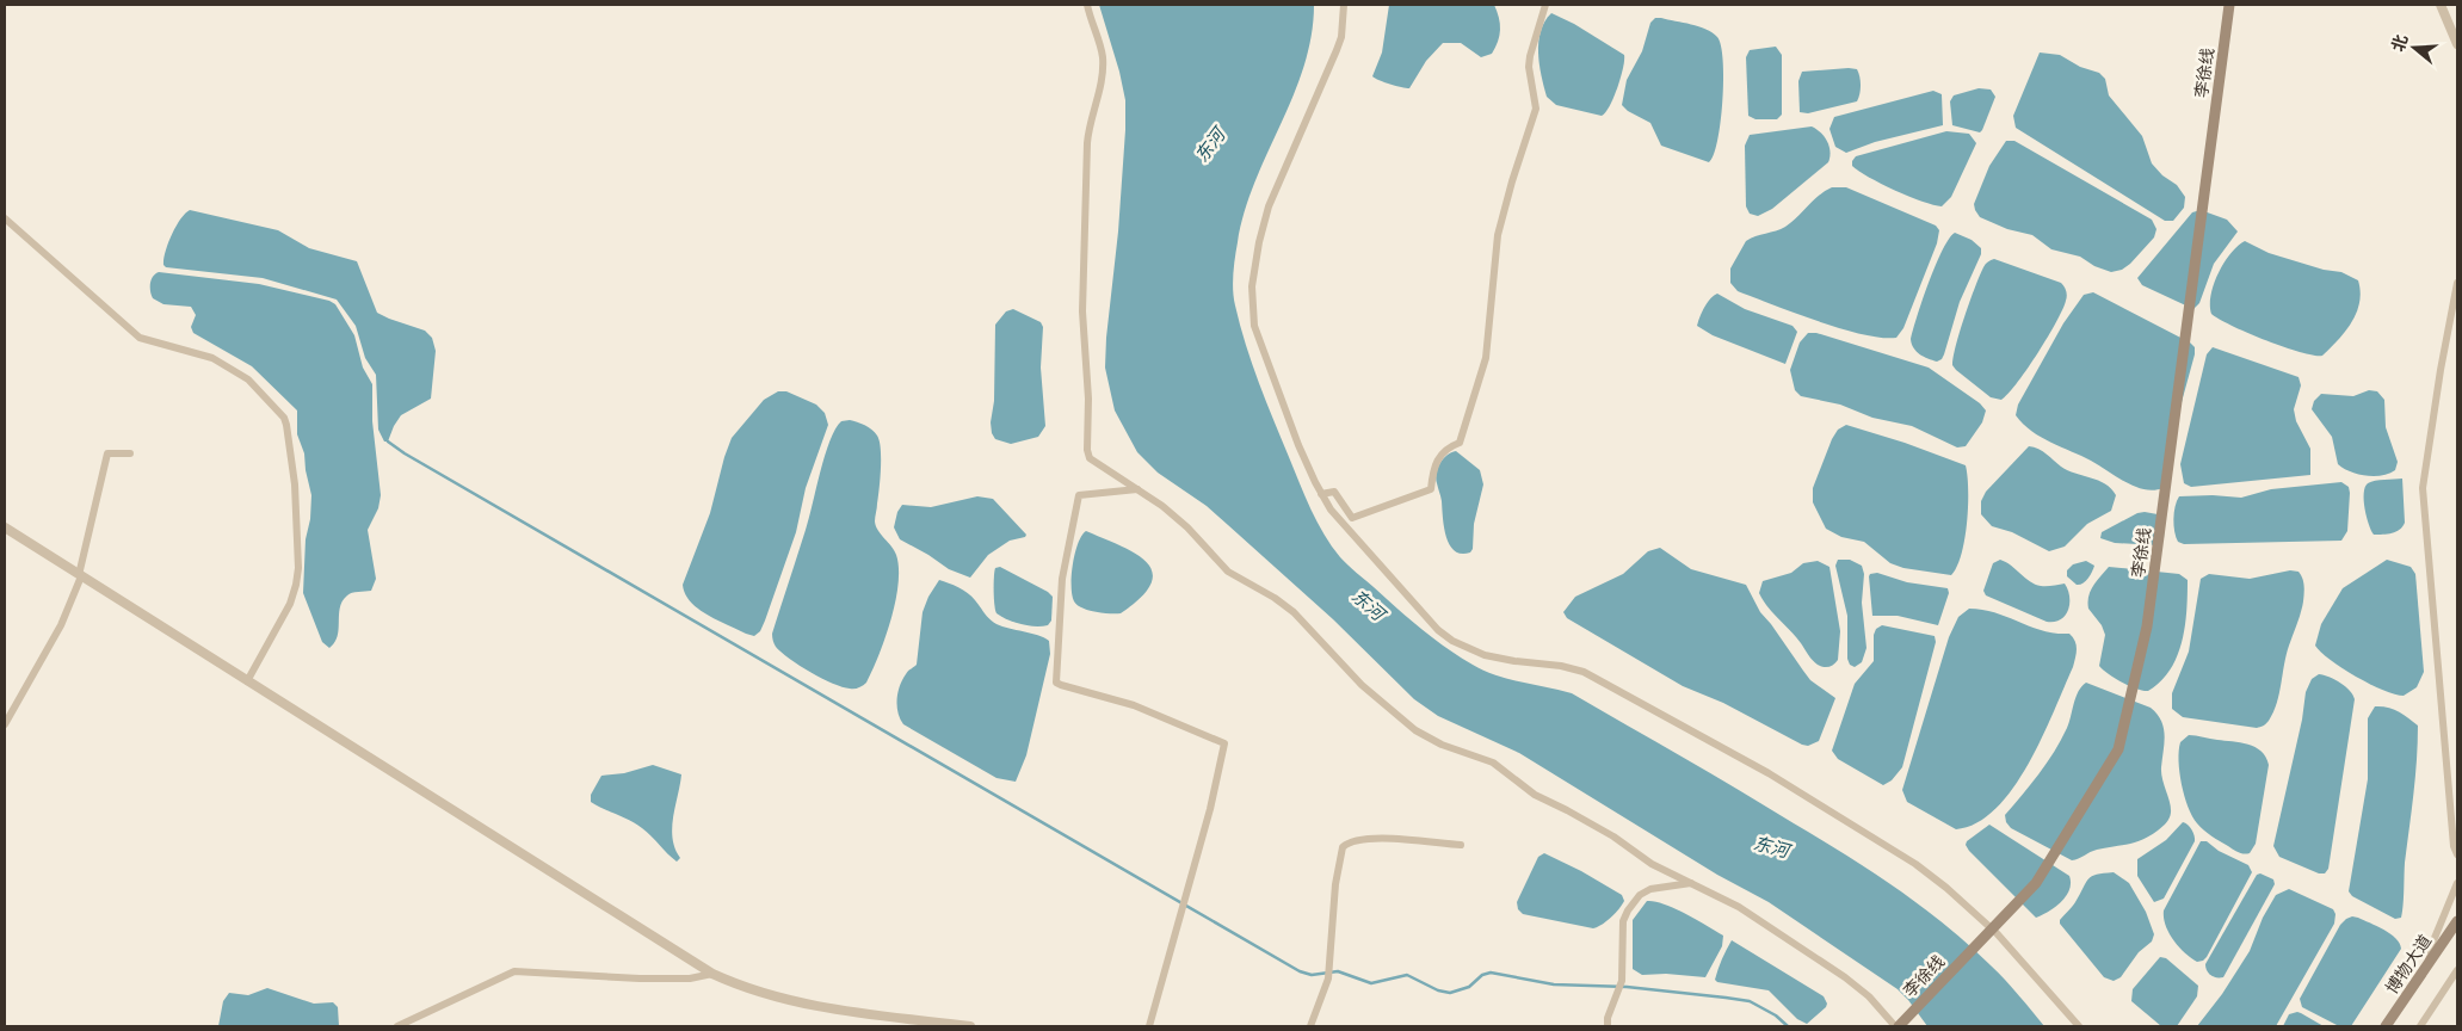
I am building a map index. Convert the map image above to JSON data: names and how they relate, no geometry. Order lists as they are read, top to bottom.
{
  "streets": {
    "main road": ["李徐线", "博物大道"]
  },
  "water": ["东河"],
  "north": "left"
}
